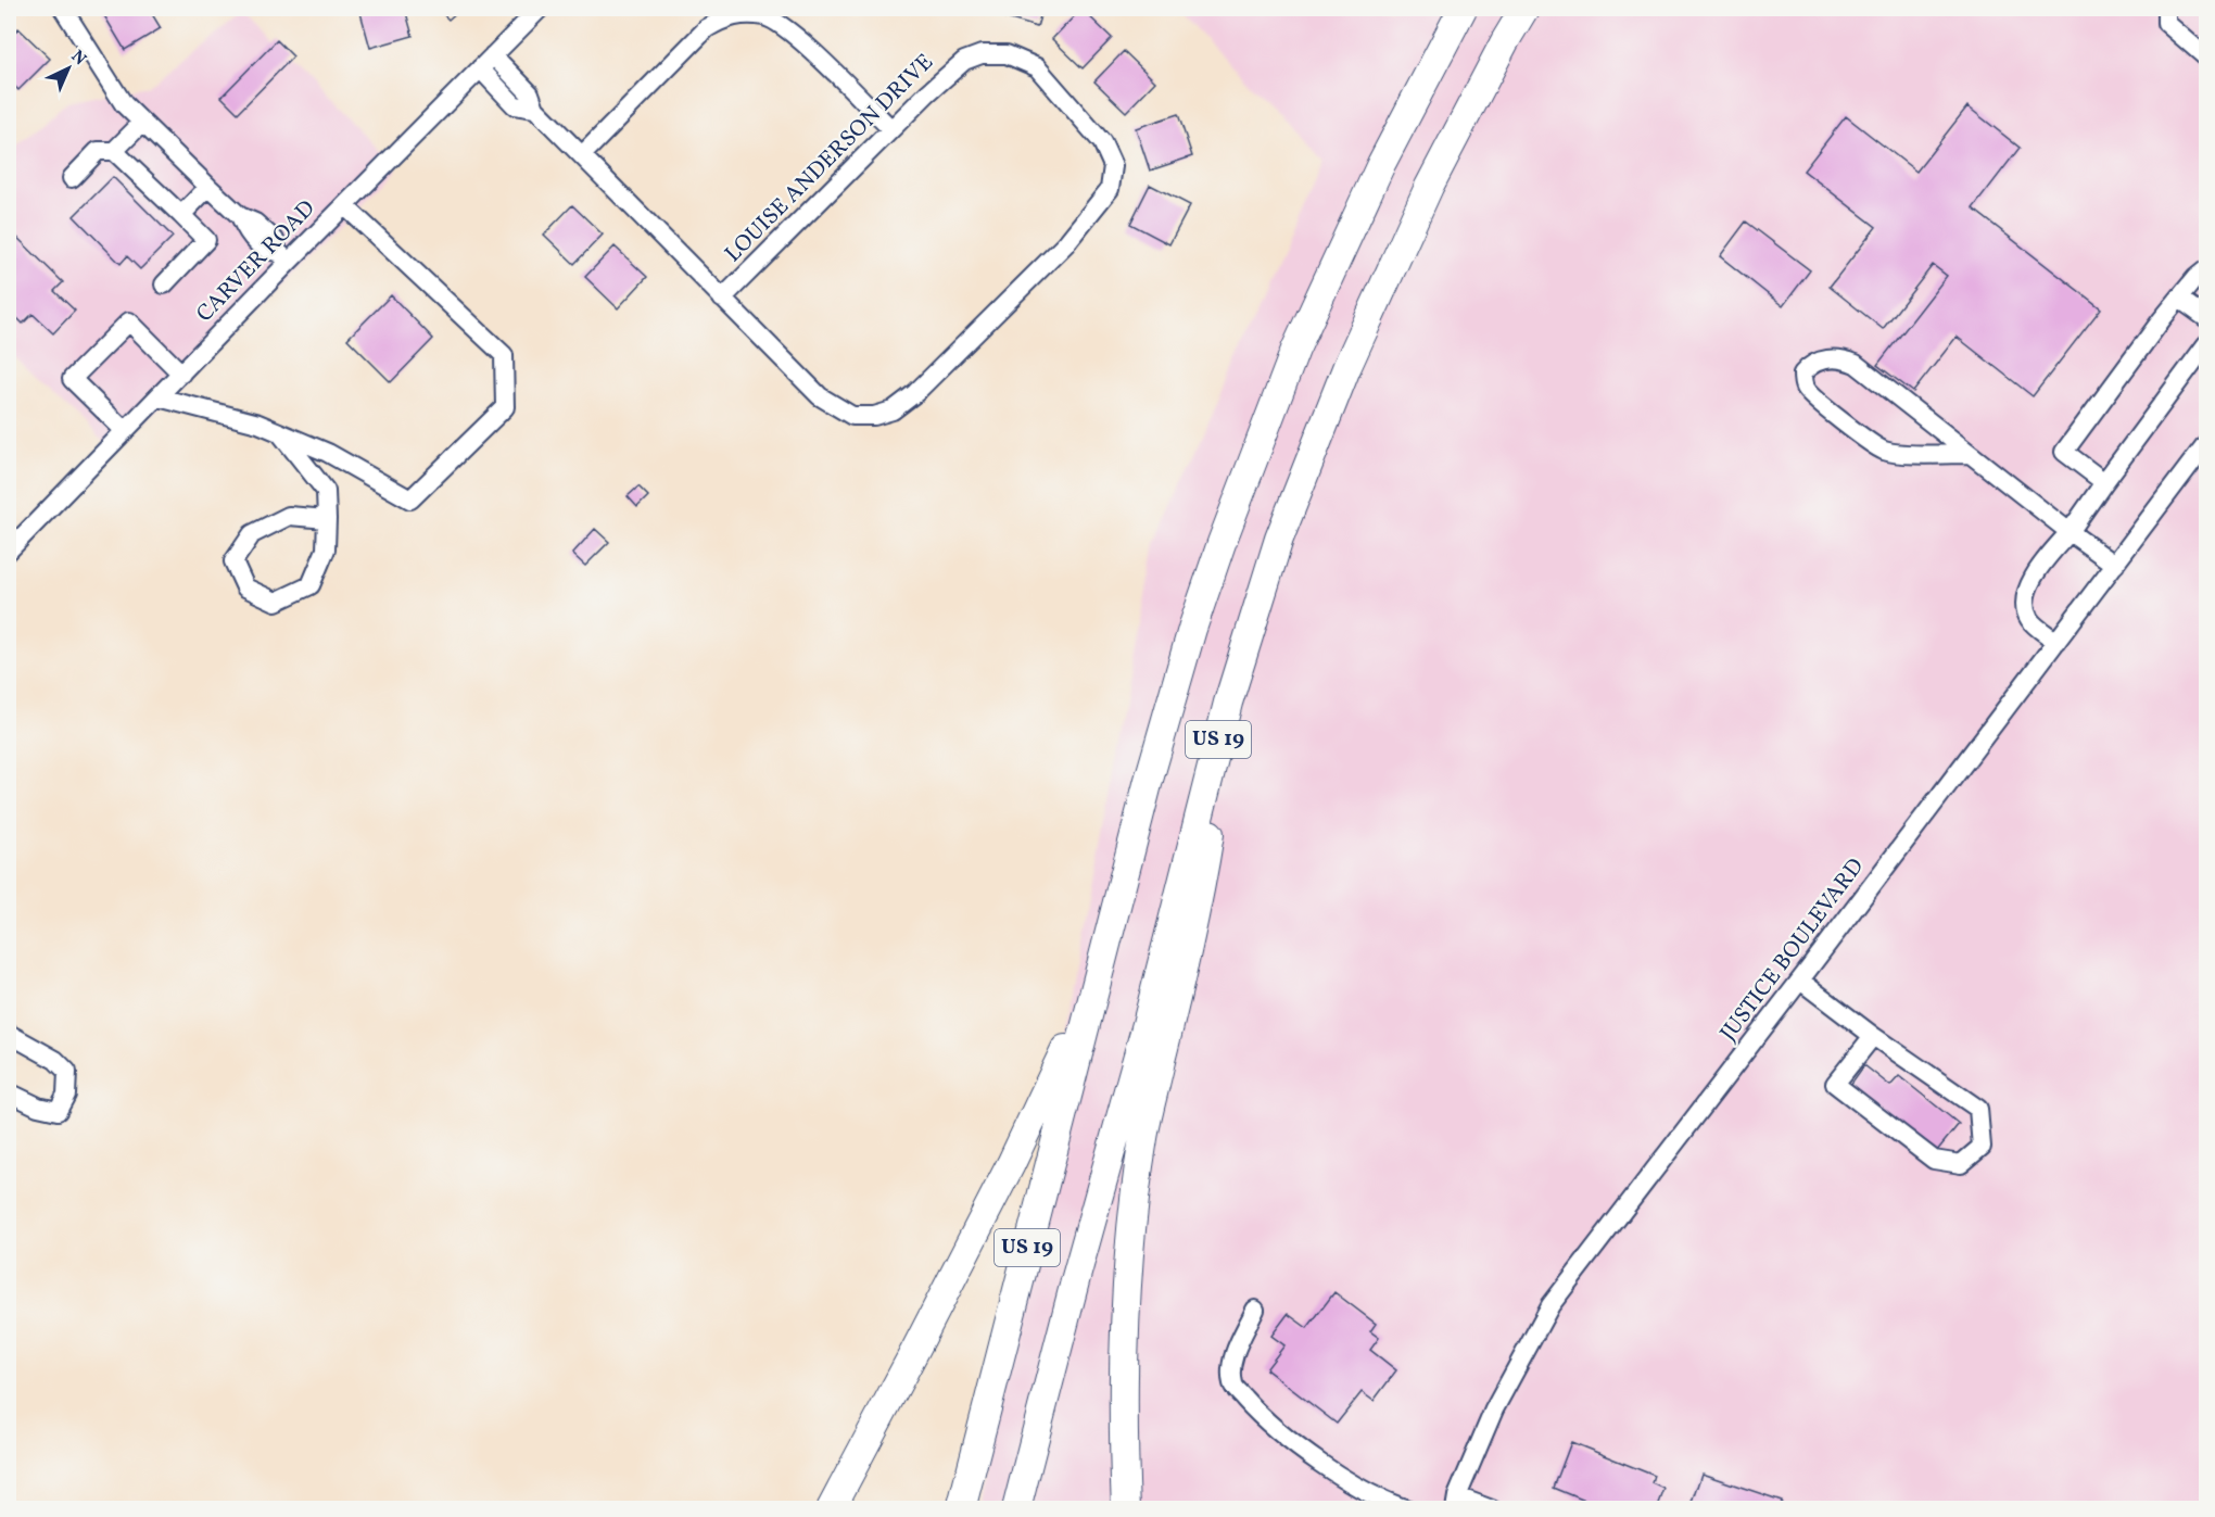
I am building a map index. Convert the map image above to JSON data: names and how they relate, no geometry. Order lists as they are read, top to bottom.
{
  "streets": {
    "highway": ["US 19"],
    "street": ["LOUISE ANDERSON DRIVE", "CARVER ROAD", "JUSTICE BOULEVARD"]
  },
  "crossings": [
    ["LOUISE ANDERSON DRIVE", "CARVER ROAD"]
  ],
  "north": "top right"
}
